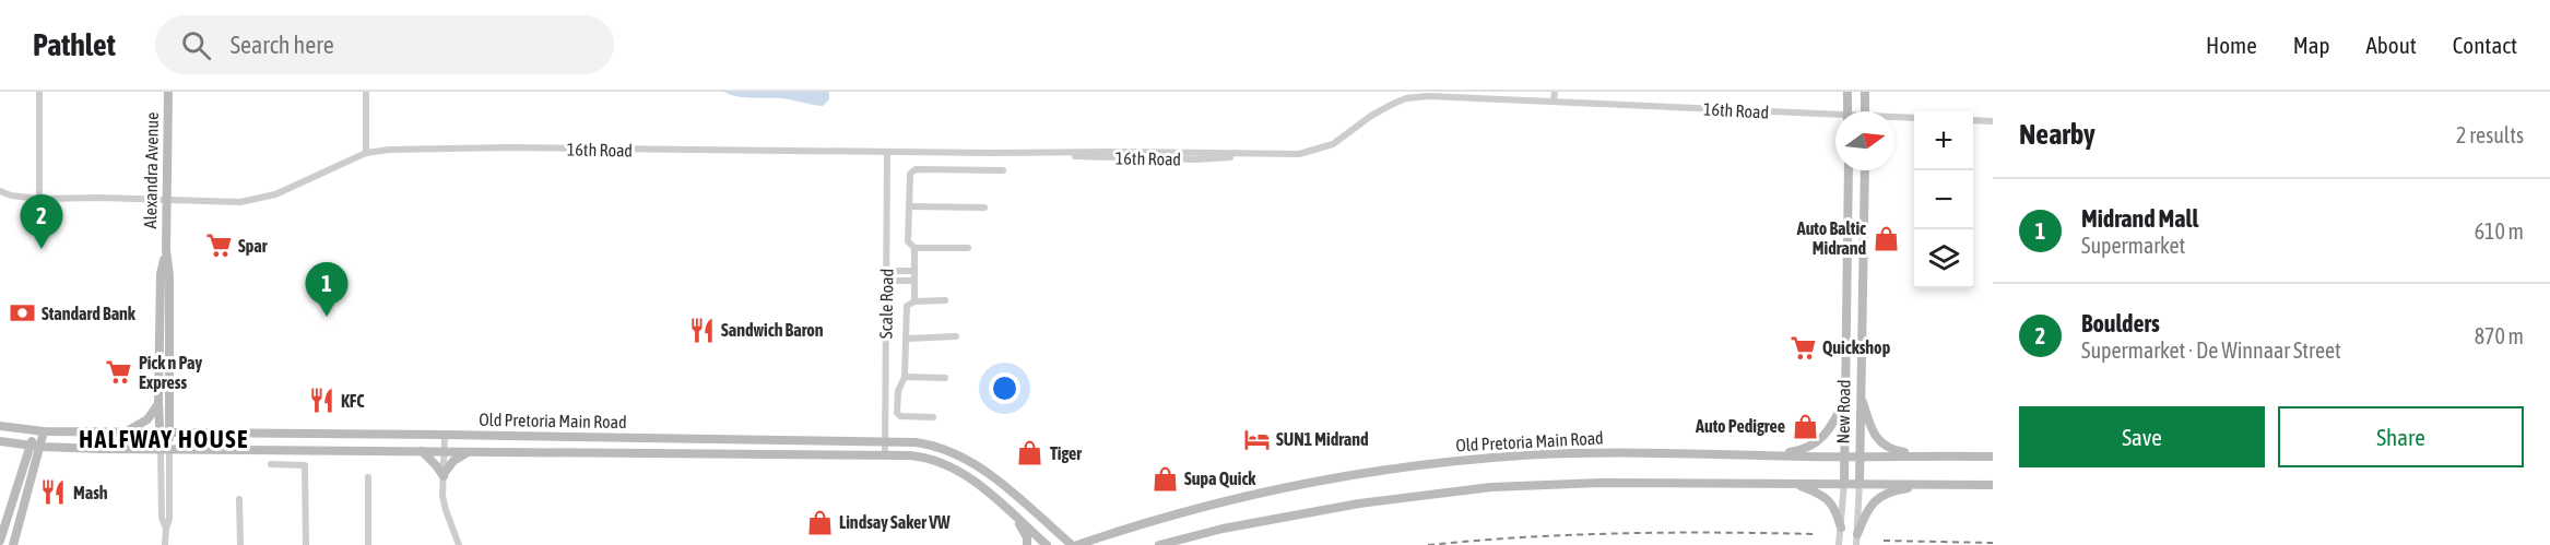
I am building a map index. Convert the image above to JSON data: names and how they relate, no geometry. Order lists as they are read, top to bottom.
{
  "streets": {
    "main road": ["Alexandra Avenue", "New Road", "Old Pretoria Main Road"],
    "street": ["16th Road", "Scale Road"]
  },
  "crossings": [
    ["16th Road", "Alexandra Avenue"],
    ["16th Road", "Scale Road"],
    ["Alexandra Avenue", "Old Pretoria Main Road"],
    ["Scale Road", "Old Pretoria Main Road"],
    ["New Road", "Old Pretoria Main Road"]
  ],
  "districts": ["HALFWAY HOUSE"],
  "places": {
    "shop": [
      "Auto Baltic Midrand",
      "Auto Pedigree",
      "Tiger",
      "Supa Quick",
      "Lindsay Saker VW"
    ],
    "supermarket": ["Spar", "Quickshop", "Pick n Pay Express"],
    "bank": ["Standard Bank"],
    "restaurant": ["Sandwich Baron", "KFC", "Mash"],
    "hotel": ["SUN1 Midrand"]
  },
  "north": "right",
  "page": {
    "header": "Pathlet",
    "search": "Search here",
    "nav": [
      "Home",
      "Map",
      "About",
      "Contact"
    ],
    "heading": ["Nearby", "2 results"],
    "map_buttons": ["+", "−"],
    "list": [
      {
        "mark": "1",
        "name": "Midrand Mall",
        "note": "Supermarket",
        "value": "610 m"
      },
      {
        "mark": "2",
        "name": "Boulders",
        "note": "Supermarket · De Winnaar Street",
        "value": "870 m"
      }
    ],
    "pins": ["2", "1"],
    "buttons": ["Save", "Share"]
  }
}
